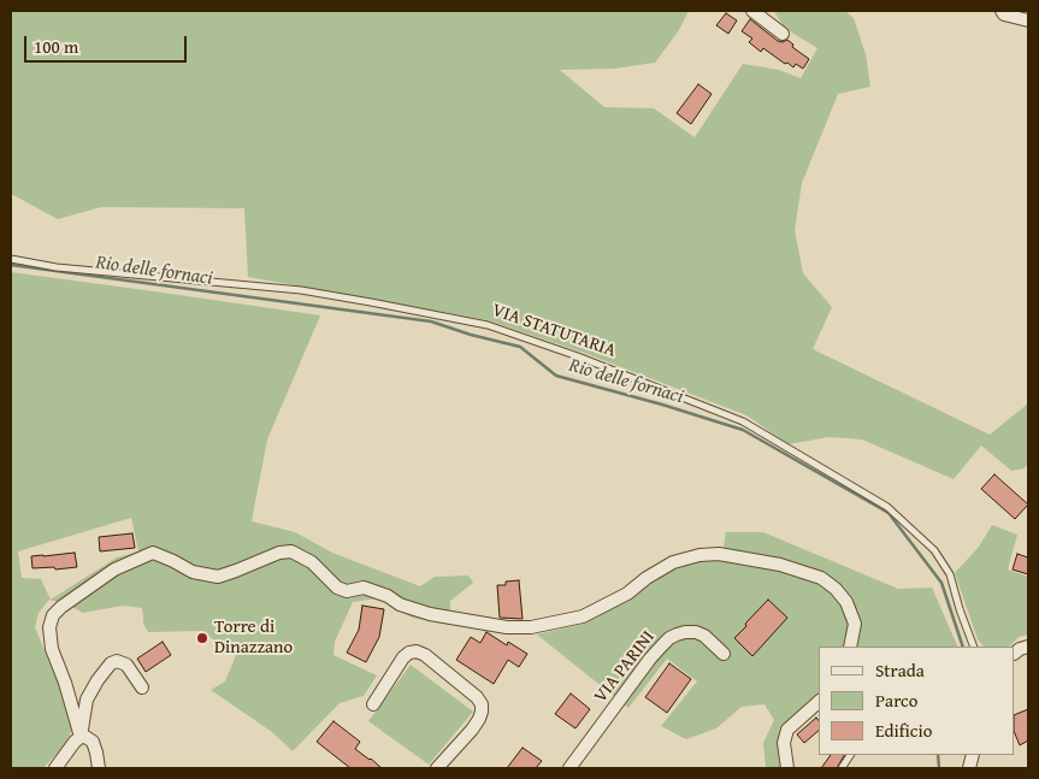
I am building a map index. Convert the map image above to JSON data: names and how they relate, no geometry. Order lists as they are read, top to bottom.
{
  "streets": {
    "street": ["VIA PARINI"],
    "lane": ["VIA STATUTARIA"]
  },
  "water": ["Rio delle fornaci"],
  "places": ["Torre di Dinazzano"],
  "legend": ["Strada", "Parco", "Edificio"],
  "scale_bar": "100 m"
}
